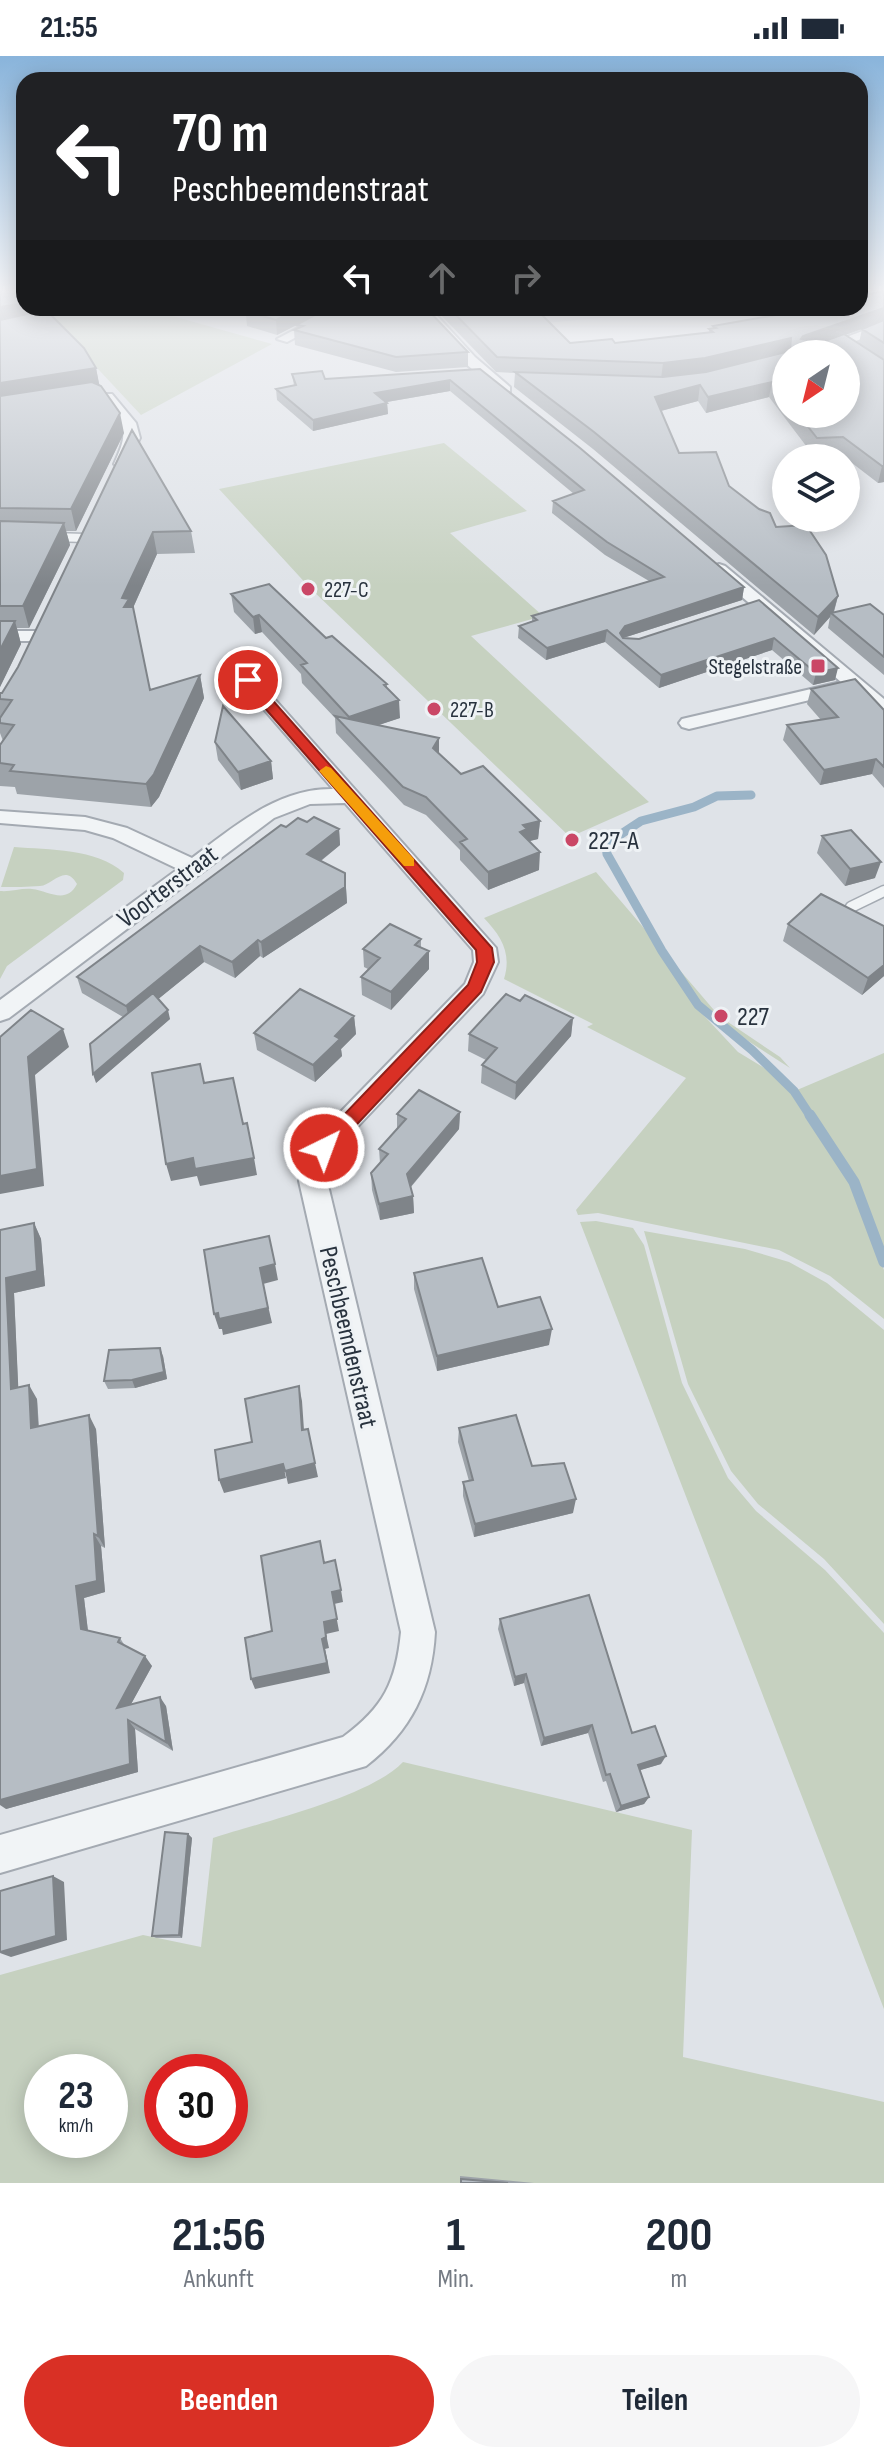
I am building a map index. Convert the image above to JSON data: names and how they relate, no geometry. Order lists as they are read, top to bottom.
{
  "streets": {
    "street": ["Voorterstraat", "Peschbeemdenstraat"]
  },
  "crossings": [
    ["Voorterstraat", "Peschbeemdenstraat"]
  ],
  "places": {
    "other": [
      "227-C",
      "227-B",
      "227-A",
      "227"
    ],
    "transit": ["Stegelstraße"]
  },
  "north": "bottom left",
  "page": {
    "status": "21:55",
    "turn": ["70 m", "Peschbeemdenstraat"],
    "speed": "23 km/h",
    "limit": "30",
    "eta": [
      "21:56",
      "Ankunft",
      "1",
      "Min.",
      "200",
      "m"
    ],
    "buttons": ["Beenden", "Teilen"]
  }
}
